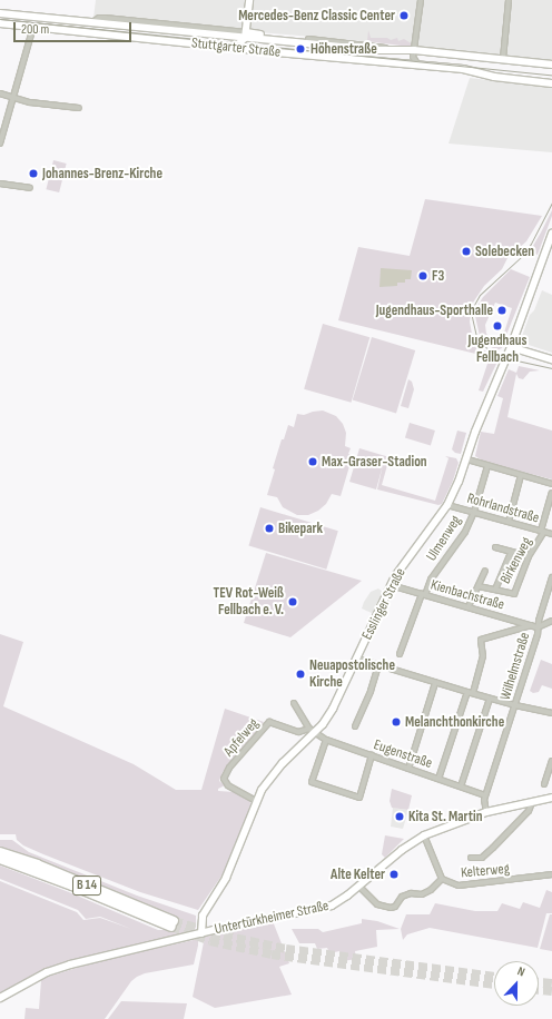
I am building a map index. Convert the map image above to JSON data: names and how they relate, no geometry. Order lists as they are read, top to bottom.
{
  "streets": {
    "highway": ["B 14"],
    "main road": ["Stuttgarter Straße", "Esslinger Straße", "Untertürkheimer Straße"],
    "street": [
      "Rohrlandstraße",
      "Ulmenweg",
      "Birkenweg",
      "Kienbachstraße",
      "Wilhelmstraße",
      "Apfelweg",
      "Eugenstraße",
      "Kelterweg"
    ]
  },
  "crossings": [
    ["Rohrlandstraße", "Ulmenweg"],
    ["Rohrlandstraße", "Birkenweg"],
    ["Rohrlandstraße", "Esslinger Straße"],
    ["Ulmenweg", "Kienbachstraße"],
    ["Kienbachstraße", "Esslinger Straße"],
    ["Kienbachstraße", "Wilhelmstraße"],
    ["Esslinger Straße", "Apfelweg"],
    ["Esslinger Straße", "Eugenstraße"],
    ["Esslinger Straße", "Untertürkheimer Straße"],
    ["Wilhelmstraße", "Eugenstraße"],
    ["Wilhelmstraße", "Untertürkheimer Straße"],
    ["Apfelweg", "Eugenstraße"],
    ["Kelterweg", "Untertürkheimer Straße"]
  ],
  "places": [
    "Mercedes-Benz Classic Center",
    "Höhenstraße",
    "Johannes-Brenz-Kirche",
    "Solebecken",
    "F3",
    "Jugendhaus-Sporthalle",
    "Jugendhaus Fellbach",
    "Max-Graser-Stadion",
    "Bikepark",
    "TEV Rot-Weiß Fellbach e. V.",
    "Neuapostolische Kirche",
    "Melanchthonkirche",
    "Kita St. Martin",
    "Alte Kelter"
  ],
  "scale_bar": "200 m",
  "north": "top"
}
